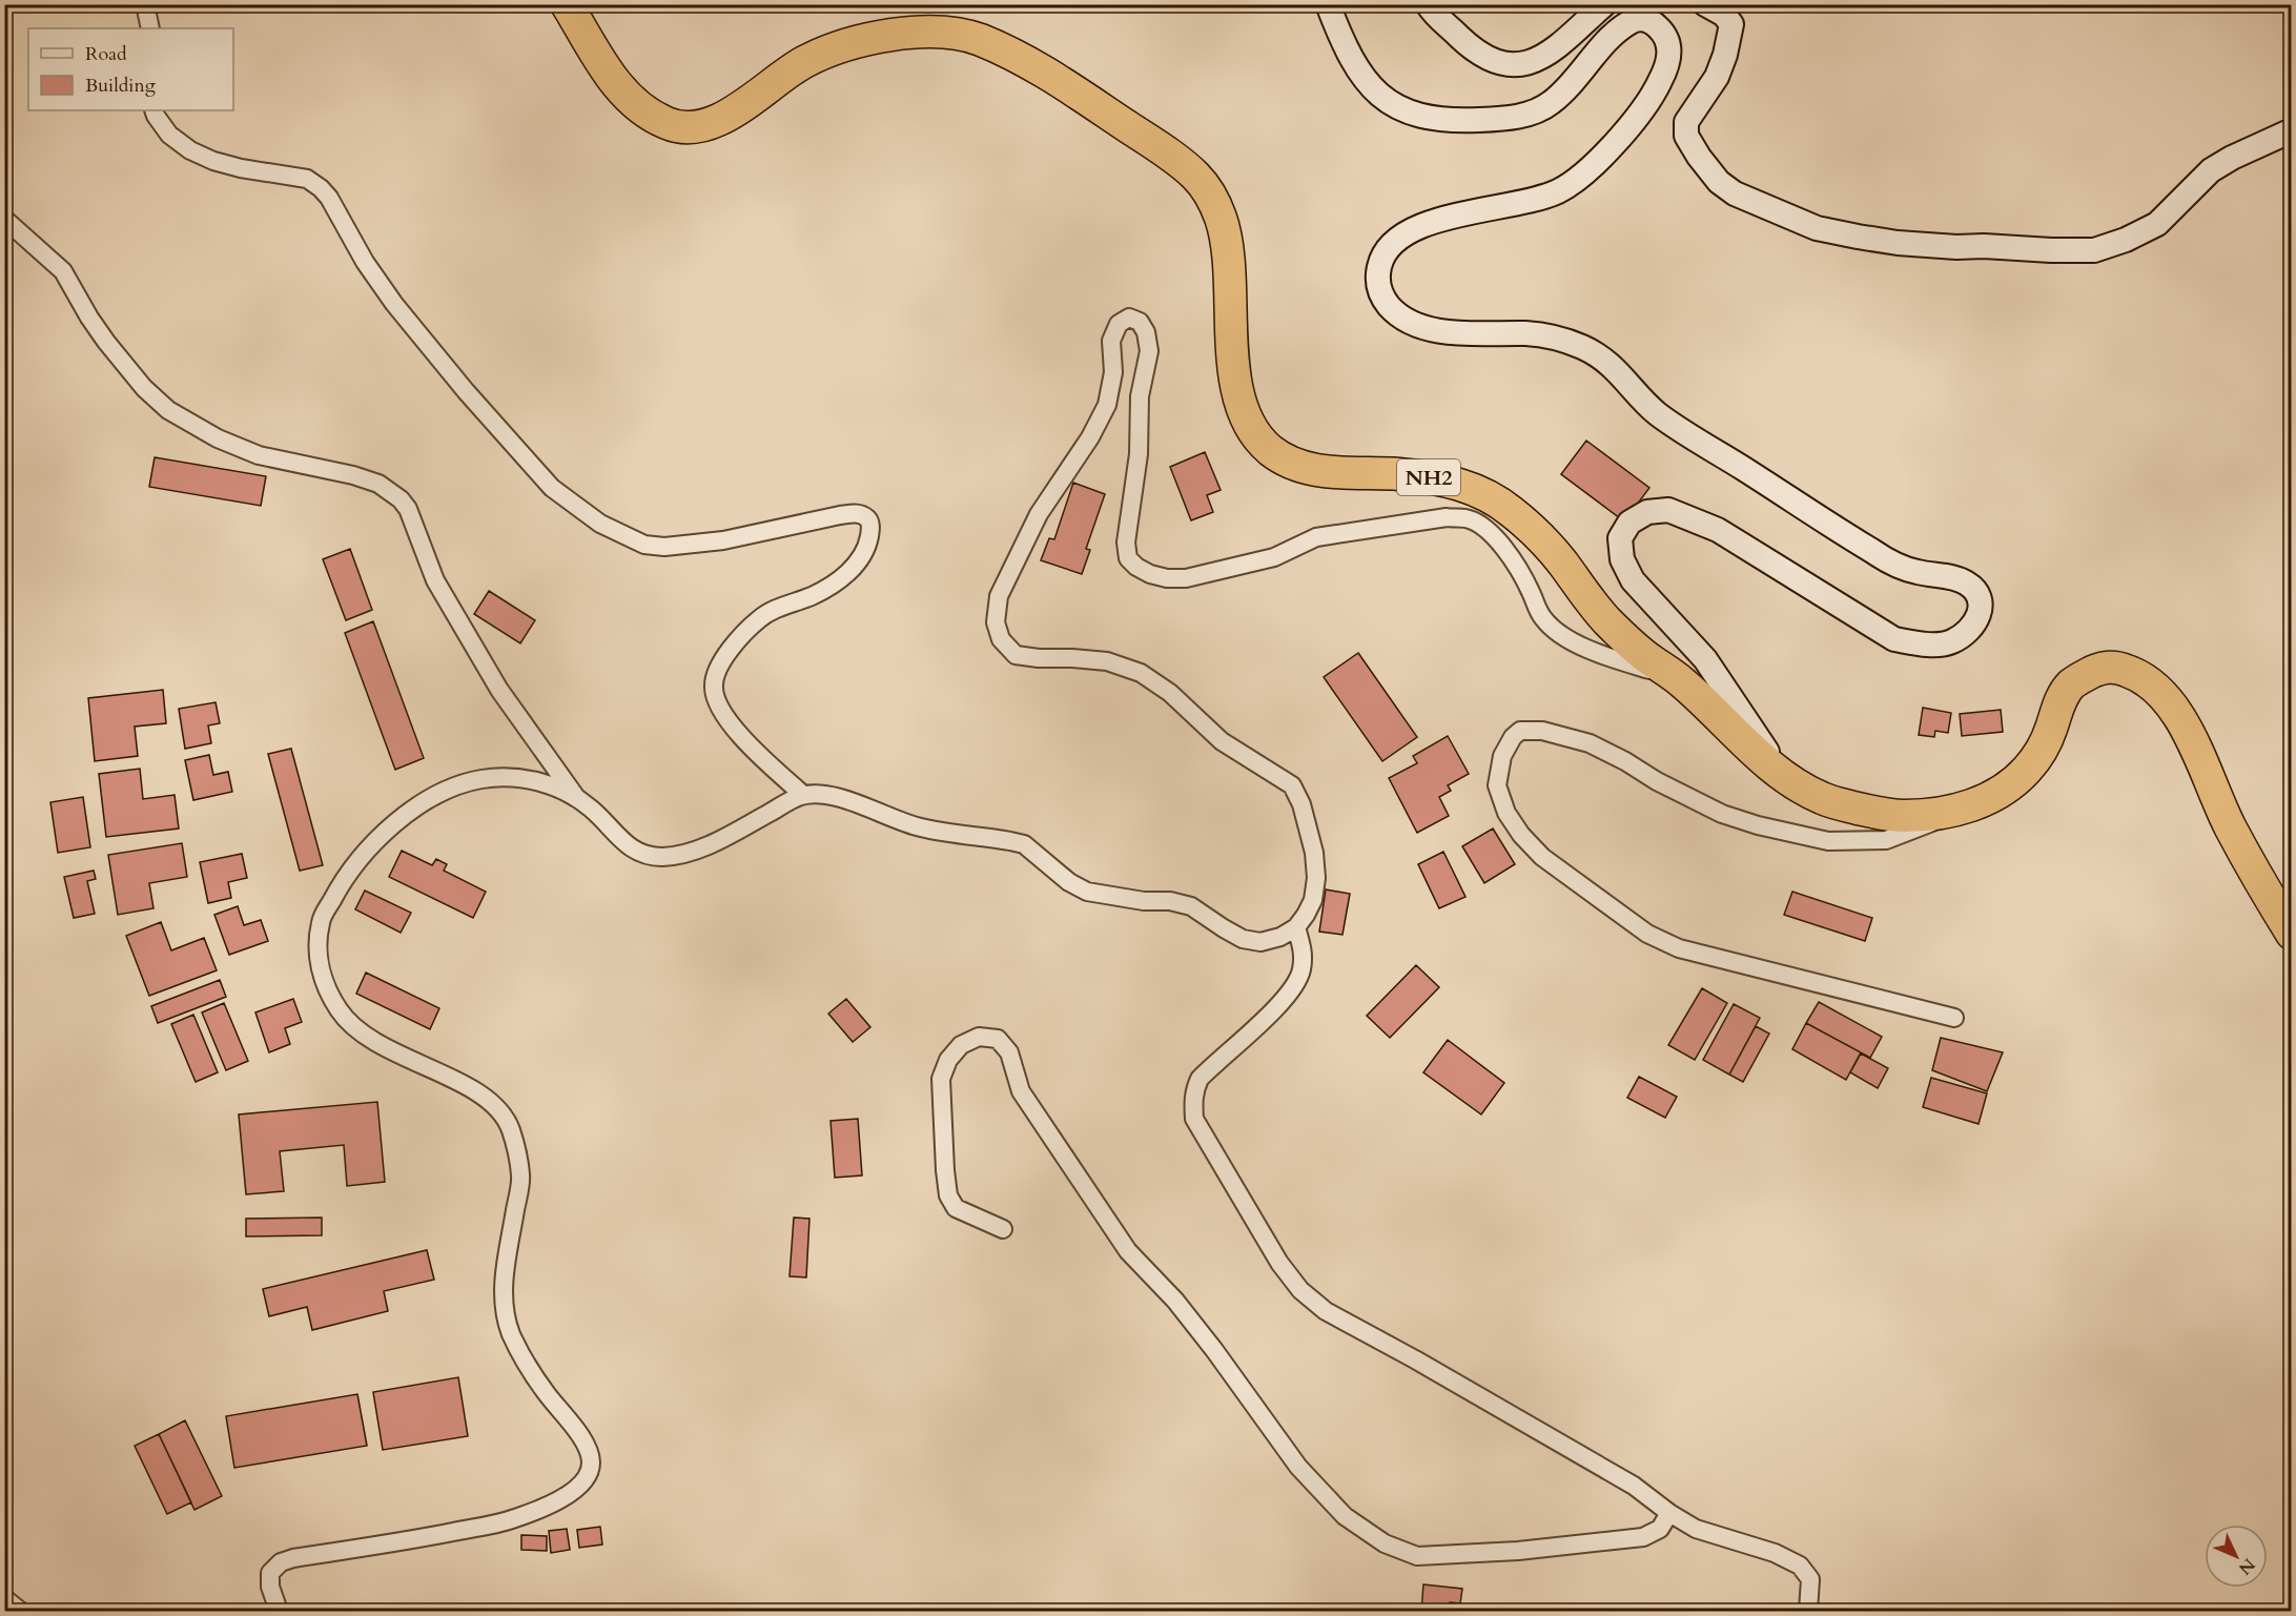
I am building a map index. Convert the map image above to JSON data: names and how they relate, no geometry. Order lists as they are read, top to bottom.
{
  "streets": {
    "highway": ["NH2"]
  },
  "legend": ["Road", "Building"],
  "north": "bottom right"
}
